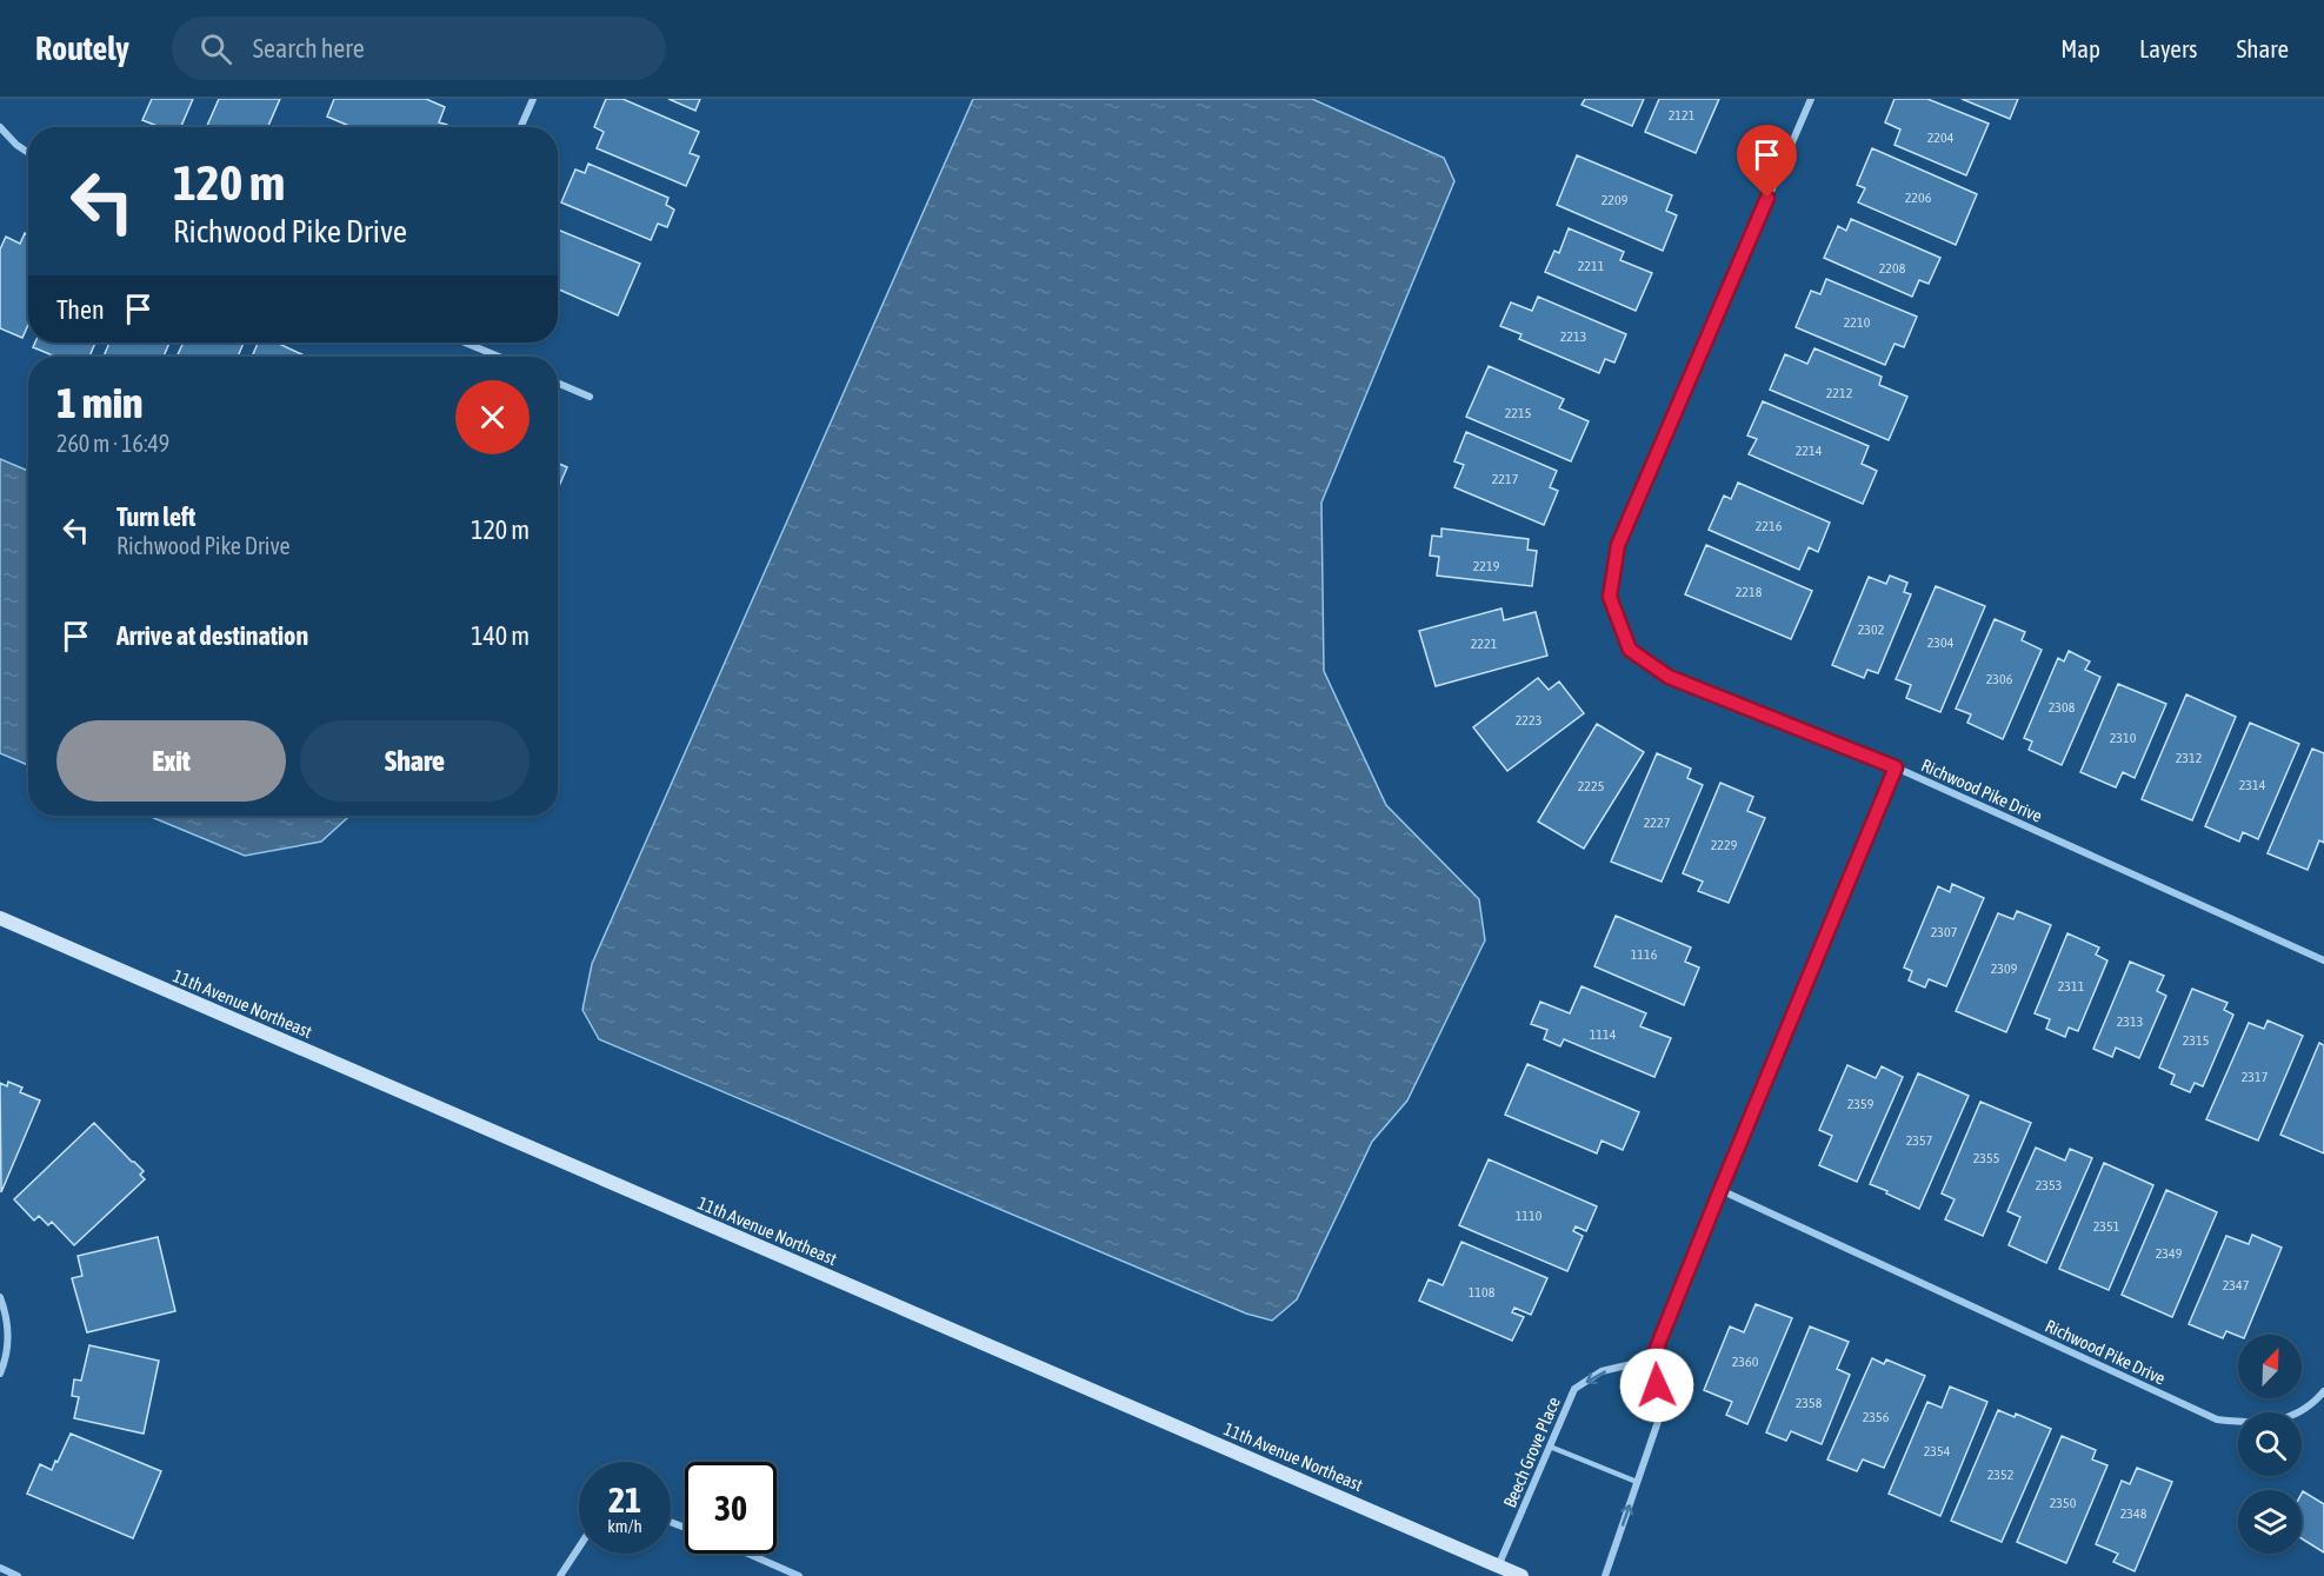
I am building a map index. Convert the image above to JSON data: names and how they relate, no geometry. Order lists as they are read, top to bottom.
{
  "streets": {
    "street": ["Richwood Pike Drive", "11th Avenue Northeast", "Beech Grove Place"]
  },
  "crossings": [
    ["11th Avenue Northeast", "Beech Grove Place"]
  ],
  "one_way": ["Beech Grove Place"],
  "house_numbers": [
    "2121",
    "2204",
    "2206",
    "2209",
    "2211",
    "2208",
    "2210",
    "2213",
    "2212",
    "2215",
    "2214",
    "2217",
    "2216",
    "2219",
    "2218",
    "2302",
    "2304",
    "2221",
    "2306",
    "2308",
    "2223",
    "2310",
    "2312",
    "2314",
    "2225",
    "2227",
    "2229",
    "2307",
    "1116",
    "2309",
    "2311",
    "2313",
    "1114",
    "2315",
    "2317",
    "2359",
    "2357",
    "2355",
    "2353",
    "1110",
    "2351",
    "2349",
    "2347",
    "1108",
    "2360",
    "2358",
    "2356",
    "2354",
    "2352",
    "2350",
    "2348"
  ],
  "north": "top right",
  "page": {
    "header": "Routely",
    "search": "Search here",
    "nav": ["Map", "Layers", "Share"],
    "turn": ["120 m", "Richwood Pike Drive"],
    "then": "Then",
    "heading": ["1 min", "260 m · 16:49"],
    "list": [
      {
        "name": "Turn left",
        "note": "Richwood Pike Drive",
        "value": "120 m"
      },
      {
        "name": "Arrive at destination",
        "value": "140 m"
      }
    ],
    "buttons": ["Exit", "Share"],
    "speed": "21 km/h",
    "limit": "30"
  }
}
